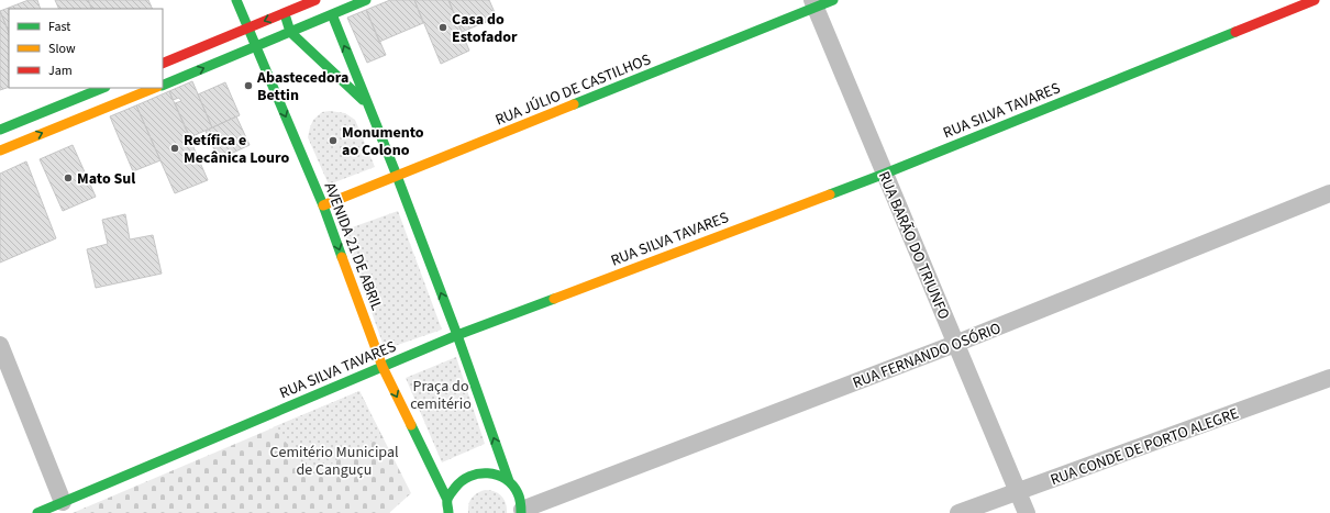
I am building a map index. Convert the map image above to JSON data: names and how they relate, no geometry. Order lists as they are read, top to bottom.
{
  "streets": {
    "street": [
      "RUA JÚLIO DE CASTILHOS",
      "RUA SILVA TAVARES",
      "RUA BARÃO DO TRIUNFO",
      "AVENIDA 21 DE ABRIL",
      "RUA FERNANDO OSÓRIO",
      "RUA CONDE DE PORTO ALEGRE"
    ]
  },
  "crossings": [
    ["RUA JÚLIO DE CASTILHOS", "RUA BARÃO DO TRIUNFO"],
    ["RUA JÚLIO DE CASTILHOS", "AVENIDA 21 DE ABRIL"],
    ["RUA SILVA TAVARES", "RUA BARÃO DO TRIUNFO"],
    ["RUA SILVA TAVARES", "AVENIDA 21 DE ABRIL"],
    ["RUA BARÃO DO TRIUNFO", "RUA FERNANDO OSÓRIO"],
    ["RUA BARÃO DO TRIUNFO", "RUA CONDE DE PORTO ALEGRE"]
  ],
  "parks": ["Praça do cemitério", "Cemitério Municipal de Canguçu"],
  "places": [
    "Casa do Estofador",
    "Abastecedora Bettin",
    "Monumento ao Colono",
    "Retífica e Mecânica Louro",
    "Mato Sul"
  ],
  "legend": ["Fast", "Slow", "Jam"]
}
